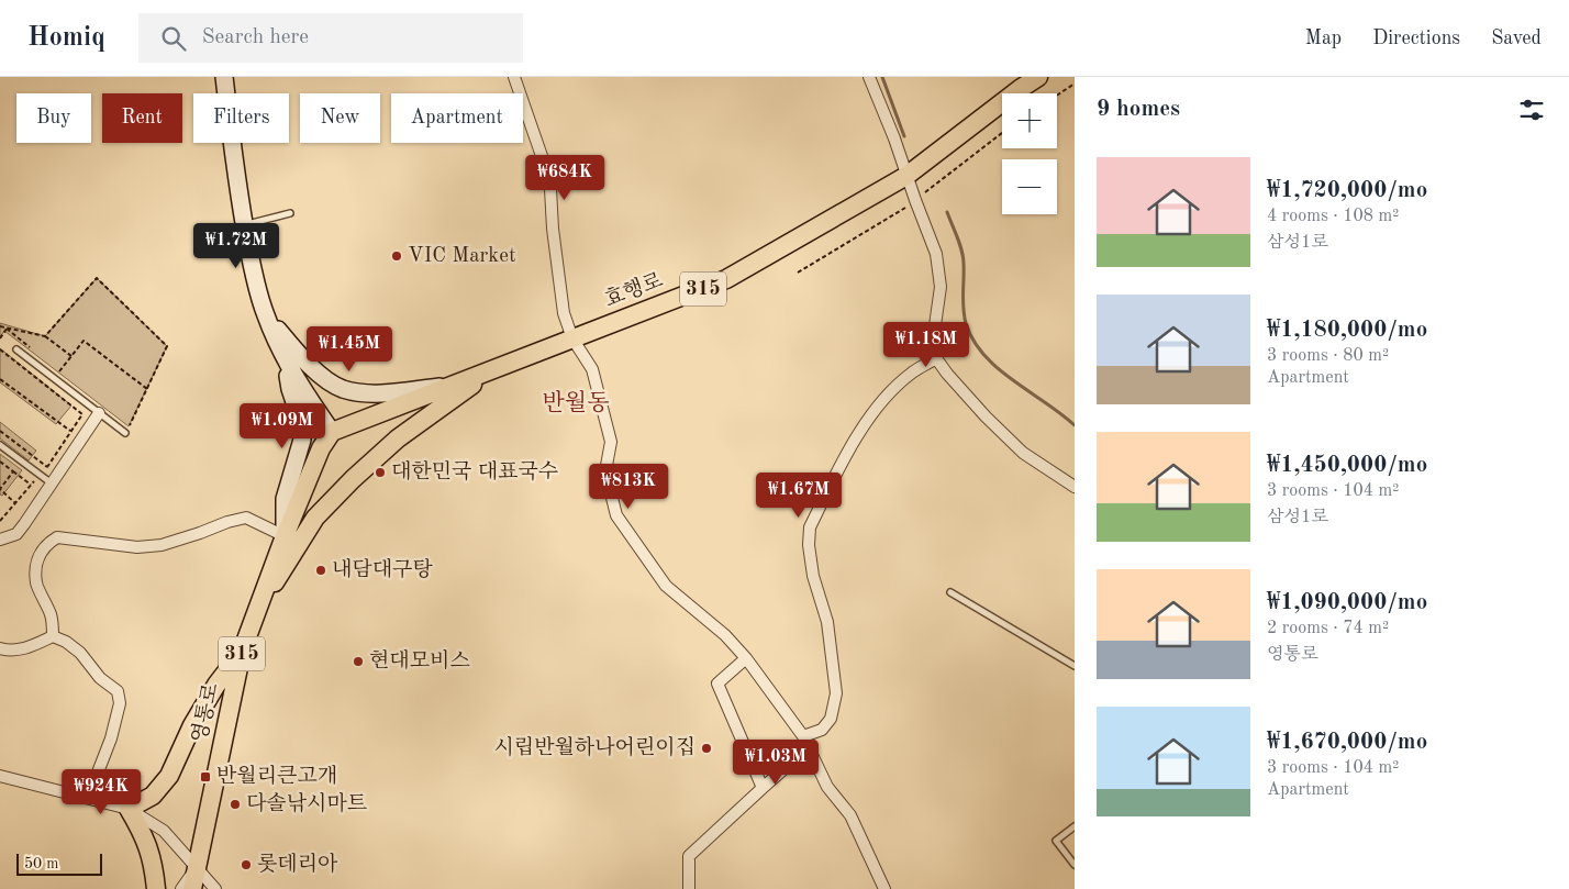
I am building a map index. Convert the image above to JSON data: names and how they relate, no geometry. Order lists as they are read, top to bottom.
{
  "streets": {
    "main road": ["315", "효행로", "영통로"]
  },
  "crossings": [
    ["315", "효행로"],
    ["315", "영통로"],
    ["효행로", "영통로"]
  ],
  "districts": ["반월동"],
  "places": {
    "other": [
      "VIC Market",
      "대한민국 대표국수",
      "내담대구탕",
      "현대모비스",
      "시립반월하나어린이집",
      "다솔낚시마트",
      "롯데리아"
    ],
    "transit": ["반월리큰고개"]
  },
  "scale_bar": "50 m",
  "page": {
    "header": "Homiq",
    "search": "Search here",
    "nav": ["Map", "Directions", "Saved"],
    "heading": "9 homes",
    "map_buttons": ["+", "−"],
    "chip": [
      "Buy",
      "Rent",
      "Filters",
      "New",
      "Apartment"
    ],
    "list": [
      {
        "name": "₩1,720,000/mo",
        "note": "4 rooms · 108 m² · 삼성1로"
      },
      {
        "name": "₩1,180,000/mo",
        "note": "3 rooms · 80 m² · Apartment"
      },
      {
        "name": "₩1,450,000/mo",
        "note": "3 rooms · 104 m² · 삼성1로"
      },
      {
        "name": "₩1,090,000/mo",
        "note": "2 rooms · 74 m² · 영통로"
      },
      {
        "name": "₩1,670,000/mo",
        "note": "3 rooms · 104 m² · Apartment"
      }
    ],
    "price": [
      "₩684K",
      "₩1.72M",
      "₩1.18M",
      "₩1.45M",
      "₩1.09M",
      "₩813K",
      "₩1.67M",
      "₩1.03M",
      "₩924K"
    ],
    "scale": "50 m"
  }
}
